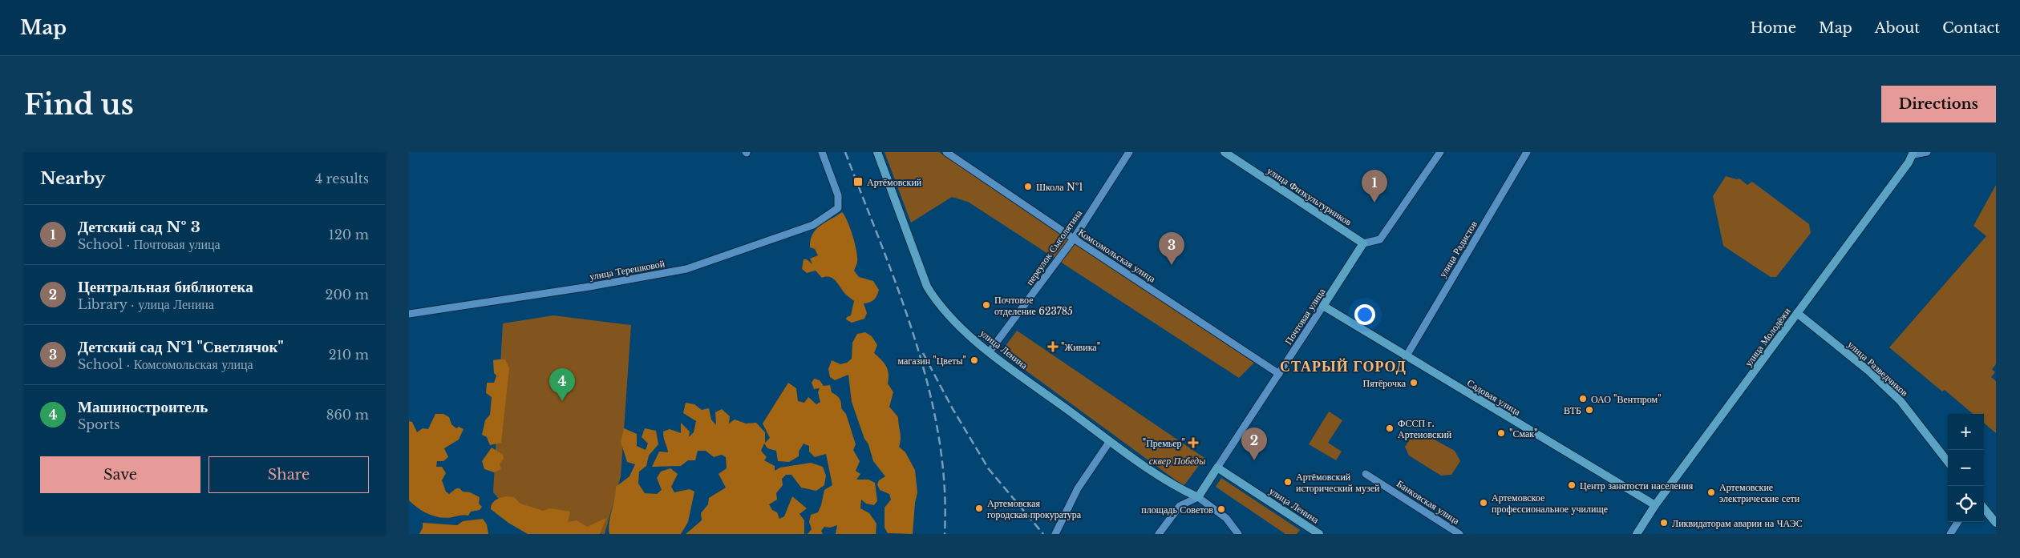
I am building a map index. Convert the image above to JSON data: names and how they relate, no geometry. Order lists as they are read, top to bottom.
{
  "streets": {
    "street": [
      "улица Физкультурников",
      "переулок Сысолятина",
      "улица Радистов",
      "Комсомольская улица",
      "улица Терешковой",
      "Почтовая улица",
      "улица Молодёжи",
      "улица Ленина",
      "улица Разведчиков",
      "Садовая улица",
      "Банковская улица"
    ]
  },
  "crossings": [
    ["улица Физкультурников", "Почтовая улица"],
    ["переулок Сысолятина", "Комсомольская улица"],
    ["переулок Сысолятина", "улица Ленина"],
    ["улица Радистов", "Садовая улица"],
    ["Комсомольская улица", "Почтовая улица"],
    ["Почтовая улица", "улица Ленина"],
    ["Почтовая улица", "Садовая улица"],
    ["улица Молодёжи", "улица Разведчиков"],
    ["улица Молодёжи", "Садовая улица"]
  ],
  "districts": ["СТАРЫЙ ГОРОД"],
  "parks": ["сквер Победы"],
  "places": {
    "transit": ["Артёмовский"],
    "other": [
      "Школа №1",
      "Почтовое отделение 623785",
      "магазин \"Цветы\"",
      "Пятёрочка",
      "ОАО \"Вентпром\"",
      "ВТБ",
      "ФССП г. Артеиовский",
      "\"Смак\"",
      "Артёмовский исторический музей",
      "Центр занятости населения",
      "Артемовские электрические сети",
      "Артемовское профессиональное училище",
      "Артемовская городская прокуратура",
      "площадь Советов",
      "Ликвидаторам аварии на ЧАЭС"
    ],
    "health": ["\"Живика\"", "\"Премьер\""]
  },
  "page": {
    "header": "Map",
    "nav": [
      "Home",
      "Map",
      "About",
      "Contact"
    ],
    "buttons": [
      "Directions",
      ["Save", "Share"]
    ],
    "title": "Find us",
    "heading": ["Nearby", "4 results"],
    "pins": [
      "1",
      "3",
      "4",
      "2"
    ],
    "list": [
      {
        "mark": "1",
        "name": "Детский сад № 3",
        "note": "School · Почтовая улица",
        "value": "120 m"
      },
      {
        "mark": "2",
        "name": "Центральная библиотека",
        "note": "Library · улица Ленина",
        "value": "200 m"
      },
      {
        "mark": "3",
        "name": "Детский сад №1 \"Светлячок\"",
        "note": "School · Комсомольская улица",
        "value": "210 m"
      },
      {
        "mark": "4",
        "name": "Машиностроитель",
        "note": "Sports",
        "value": "860 m"
      }
    ],
    "map_buttons": ["+", "−"]
  }
}
